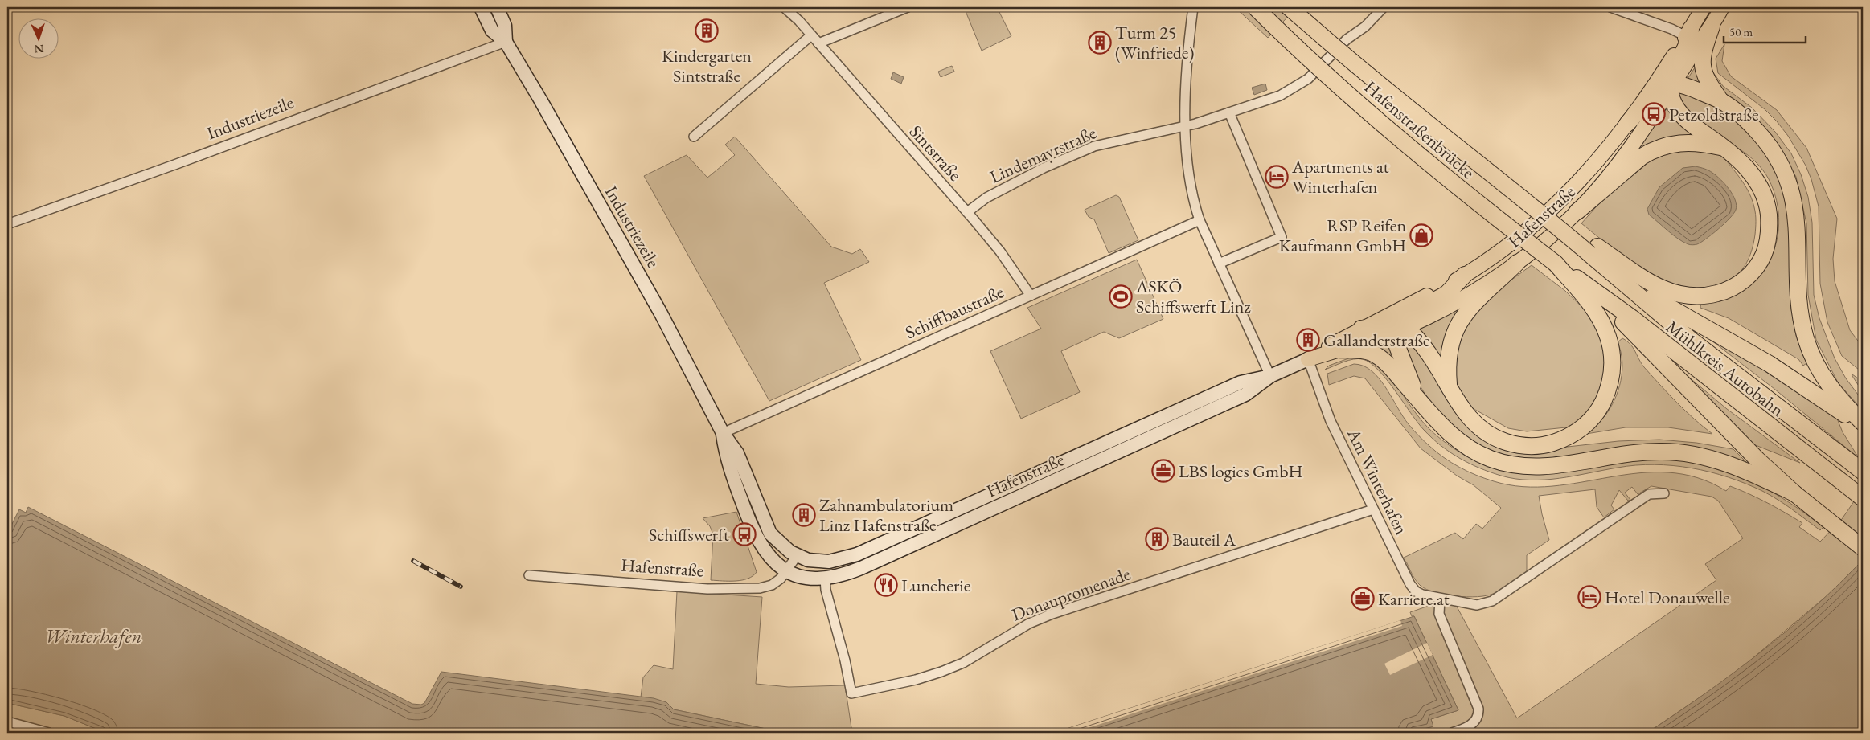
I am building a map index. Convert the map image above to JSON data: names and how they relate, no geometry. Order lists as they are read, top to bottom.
{
  "streets": {
    "highway": ["Hafenstraßenbrücke", "Mühlkreis Autobahn"],
    "main road": ["Industriezeile", "Hafenstraße"],
    "street": [
      "Sintstraße",
      "Lindemayrstraße",
      "Schiffbaustraße",
      "Am Winterhafen",
      "Donaupromenade"
    ]
  },
  "crossings": [
    ["Industriezeile", "Hafenstraße"],
    ["Industriezeile", "Schiffbaustraße"],
    ["Hafenstraßenbrücke", "Mühlkreis Autobahn"],
    ["Sintstraße", "Lindemayrstraße"],
    ["Sintstraße", "Schiffbaustraße"],
    ["Hafenstraße", "Schiffbaustraße"],
    ["Hafenstraße", "Am Winterhafen"],
    ["Hafenstraße", "Donaupromenade"],
    ["Am Winterhafen", "Donaupromenade"]
  ],
  "water": ["Winterhafen"],
  "places": {
    "building": [
      "Kindergarten Sintstraße",
      "Turm 25 (Winfriede)",
      "Gallanderstraße",
      "Zahnambulatorium Linz Hafenstraße",
      "Bauteil A"
    ],
    "bus stop": ["Petzoldstraße", "Schiffswerft"],
    "hotel": ["Apartments at Winterhafen", "Hotel Donauwelle"],
    "shop": ["RSP Reifen Kaufmann GmbH"],
    "sports": ["ASKÖ Schiffswerft Linz"],
    "office": ["LBS logics GmbH", "Karriere.at"],
    "restaurant": ["Luncherie"]
  },
  "scale_bar": "50 m",
  "north": "bottom"
}
